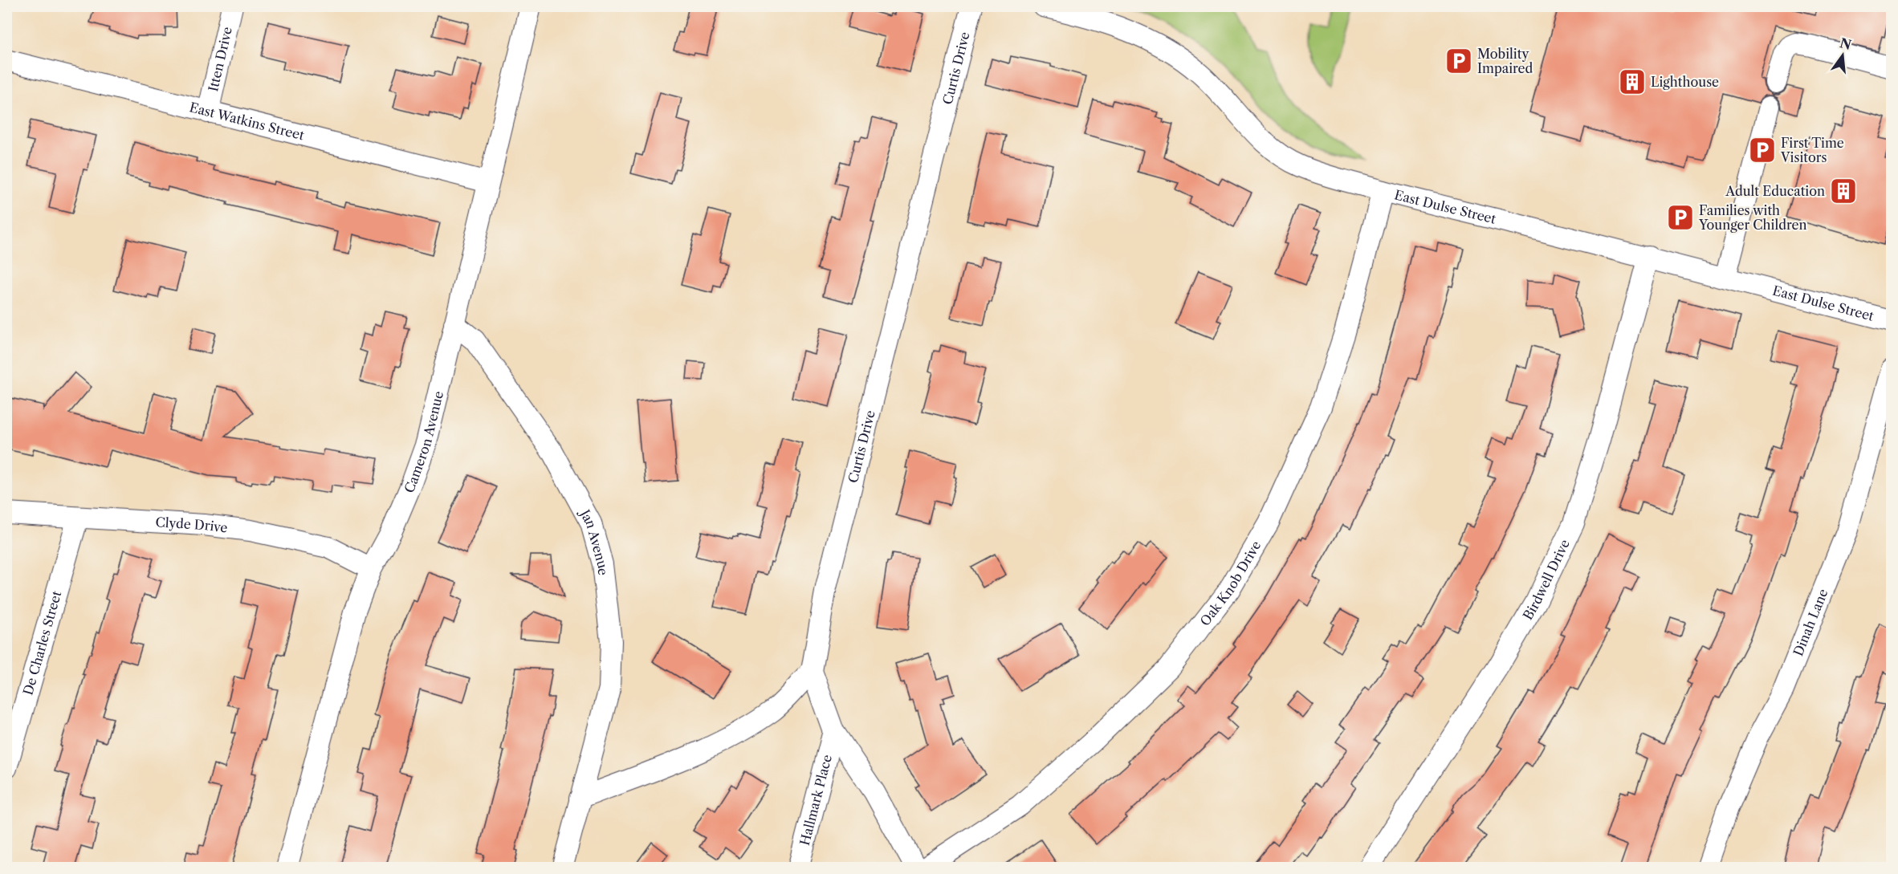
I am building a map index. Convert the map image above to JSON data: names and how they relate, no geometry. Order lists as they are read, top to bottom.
{
  "streets": {
    "street": [
      "Itten Drive",
      "Curtis Drive",
      "East Watkins Street",
      "East Dulse Street",
      "Cameron Avenue",
      "Clyde Drive",
      "Jan Avenue",
      "Birdwell Drive",
      "Oak Knob Drive",
      "Dinah Lane",
      "De Charles Street",
      "Hallmark Place"
    ]
  },
  "crossings": [
    ["Itten Drive", "East Watkins Street"],
    ["Curtis Drive", "Hallmark Place"],
    ["East Watkins Street", "Cameron Avenue"],
    ["East Dulse Street", "Birdwell Drive"],
    ["East Dulse Street", "Oak Knob Drive"],
    ["Cameron Avenue", "Clyde Drive"],
    ["Cameron Avenue", "Jan Avenue"],
    ["Clyde Drive", "De Charles Street"]
  ],
  "places": {
    "parking": ["Mobility Impaired", "First Time Visitors", "Families with Younger Children"],
    "building": ["Lighthouse", "Adult Education"]
  },
  "north": "top"
}
